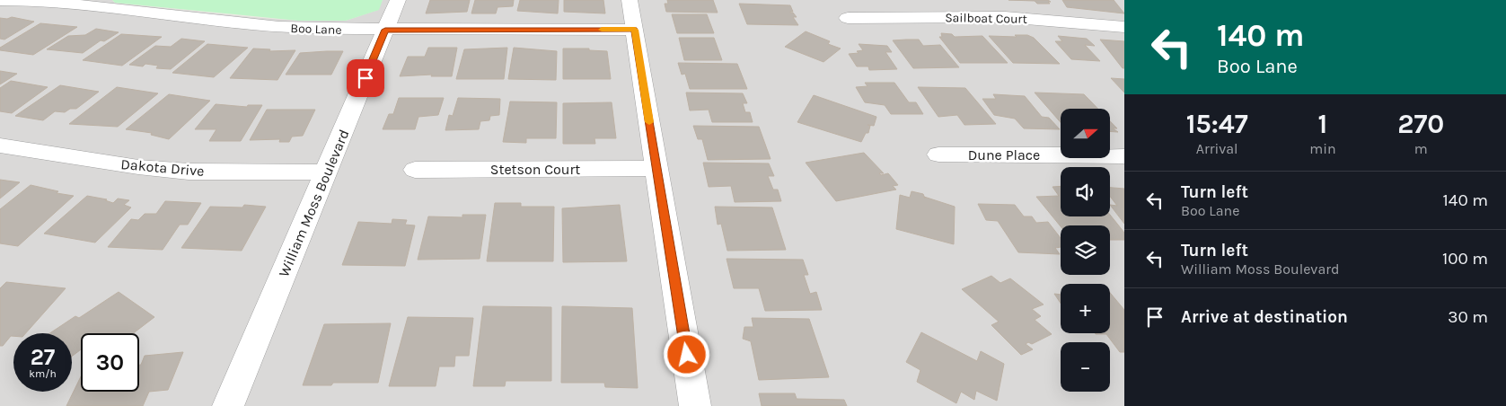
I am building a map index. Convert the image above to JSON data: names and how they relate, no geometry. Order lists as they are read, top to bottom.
{
  "streets": {
    "street": [
      "Sailboat Court",
      "Boo Lane",
      "Dune Place",
      "Dakota Drive",
      "Stetson Court",
      "William Moss Boulevard"
    ]
  },
  "crossings": [
    ["Boo Lane", "William Moss Boulevard"],
    ["Dakota Drive", "William Moss Boulevard"]
  ],
  "north": "right",
  "page": {
    "turn": ["140 m", "Boo Lane"],
    "eta": [
      "15:47",
      "Arrival",
      "1",
      "min",
      "270",
      "m"
    ],
    "map_buttons": ["+", "−"],
    "list": [
      {
        "name": "Turn left",
        "note": "Boo Lane",
        "value": "140 m"
      },
      {
        "name": "Turn left",
        "note": "William Moss Boulevard",
        "value": "100 m"
      },
      {
        "name": "Arrive at destination",
        "value": "30 m"
      }
    ],
    "speed": "27 km/h",
    "limit": "30"
  }
}
